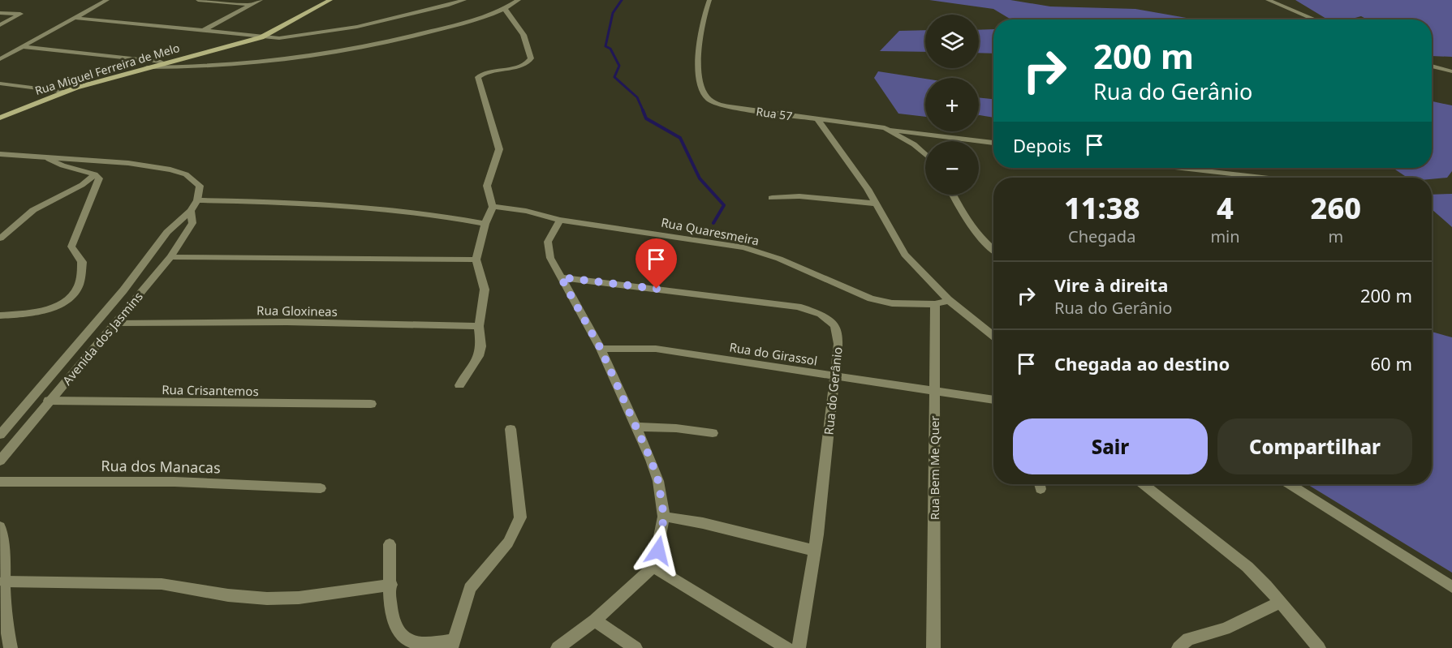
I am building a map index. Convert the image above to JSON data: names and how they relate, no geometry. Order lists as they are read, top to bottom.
{
  "streets": {
    "main road": ["Rua Miguel Ferreira de Melo"],
    "street": [
      "Rua 57",
      "Rua Quaresmeira",
      "Rua Gloxineas",
      "Avenida dos Jasmins",
      "Rua do Girassol",
      "Rua Crisantemos",
      "Rua do Gerânio",
      "Rua dos Manacas",
      "Rua Bem Me Quer"
    ]
  },
  "crossings": [
    ["Rua Quaresmeira", "Rua Bem Me Quer"],
    ["Rua Gloxineas", "Avenida dos Jasmins"],
    ["Avenida dos Jasmins", "Rua Crisantemos"],
    ["Rua do Girassol", "Rua do Gerânio"],
    ["Rua do Girassol", "Rua Bem Me Quer"]
  ],
  "page": {
    "map_buttons": ["+", "−"],
    "turn": ["200 m", "Rua do Gerânio"],
    "then": "Depois",
    "eta": [
      "11:38",
      "Chegada",
      "4",
      "min",
      "260",
      "m"
    ],
    "list": [
      {
        "name": "Vire à direita",
        "note": "Rua do Gerânio",
        "value": "200 m"
      },
      {
        "name": "Chegada ao destino",
        "value": "60 m"
      }
    ],
    "buttons": ["Sair", "Compartilhar"]
  }
}
